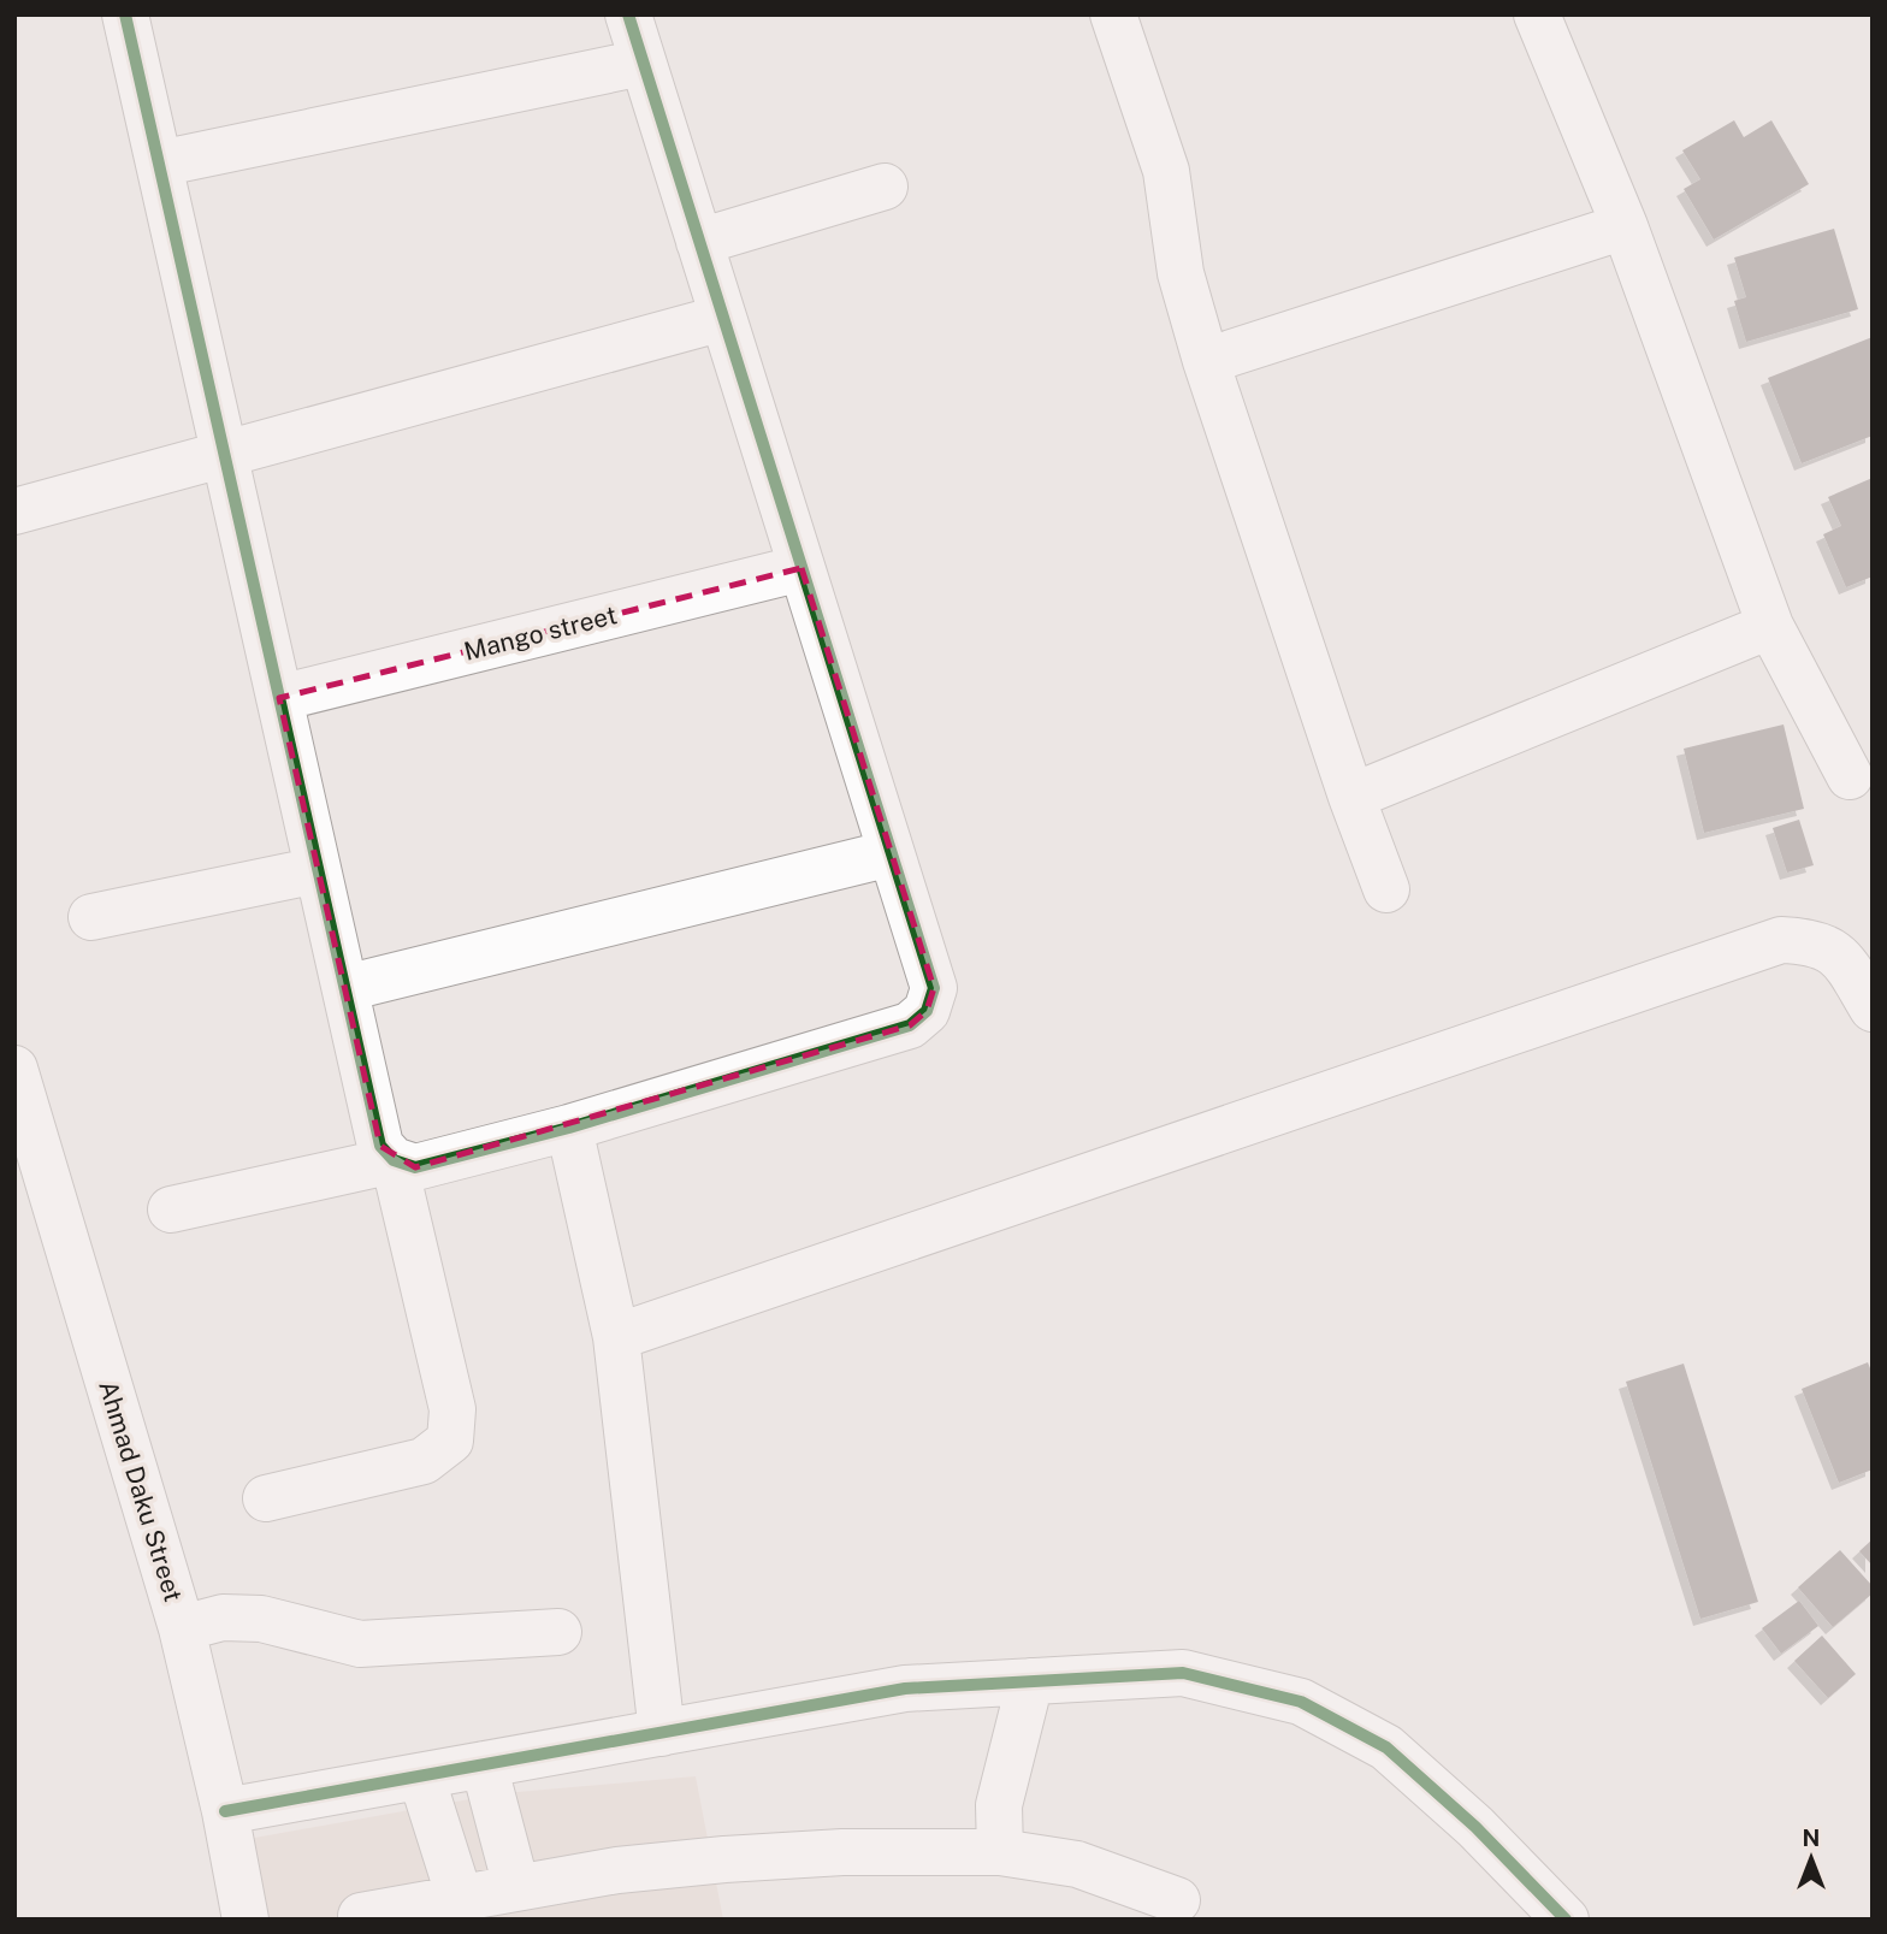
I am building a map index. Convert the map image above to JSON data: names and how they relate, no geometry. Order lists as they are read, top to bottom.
{
  "streets": {
    "street": ["Mango street", "Ahmad Daku Street"]
  },
  "north": "top"
}
